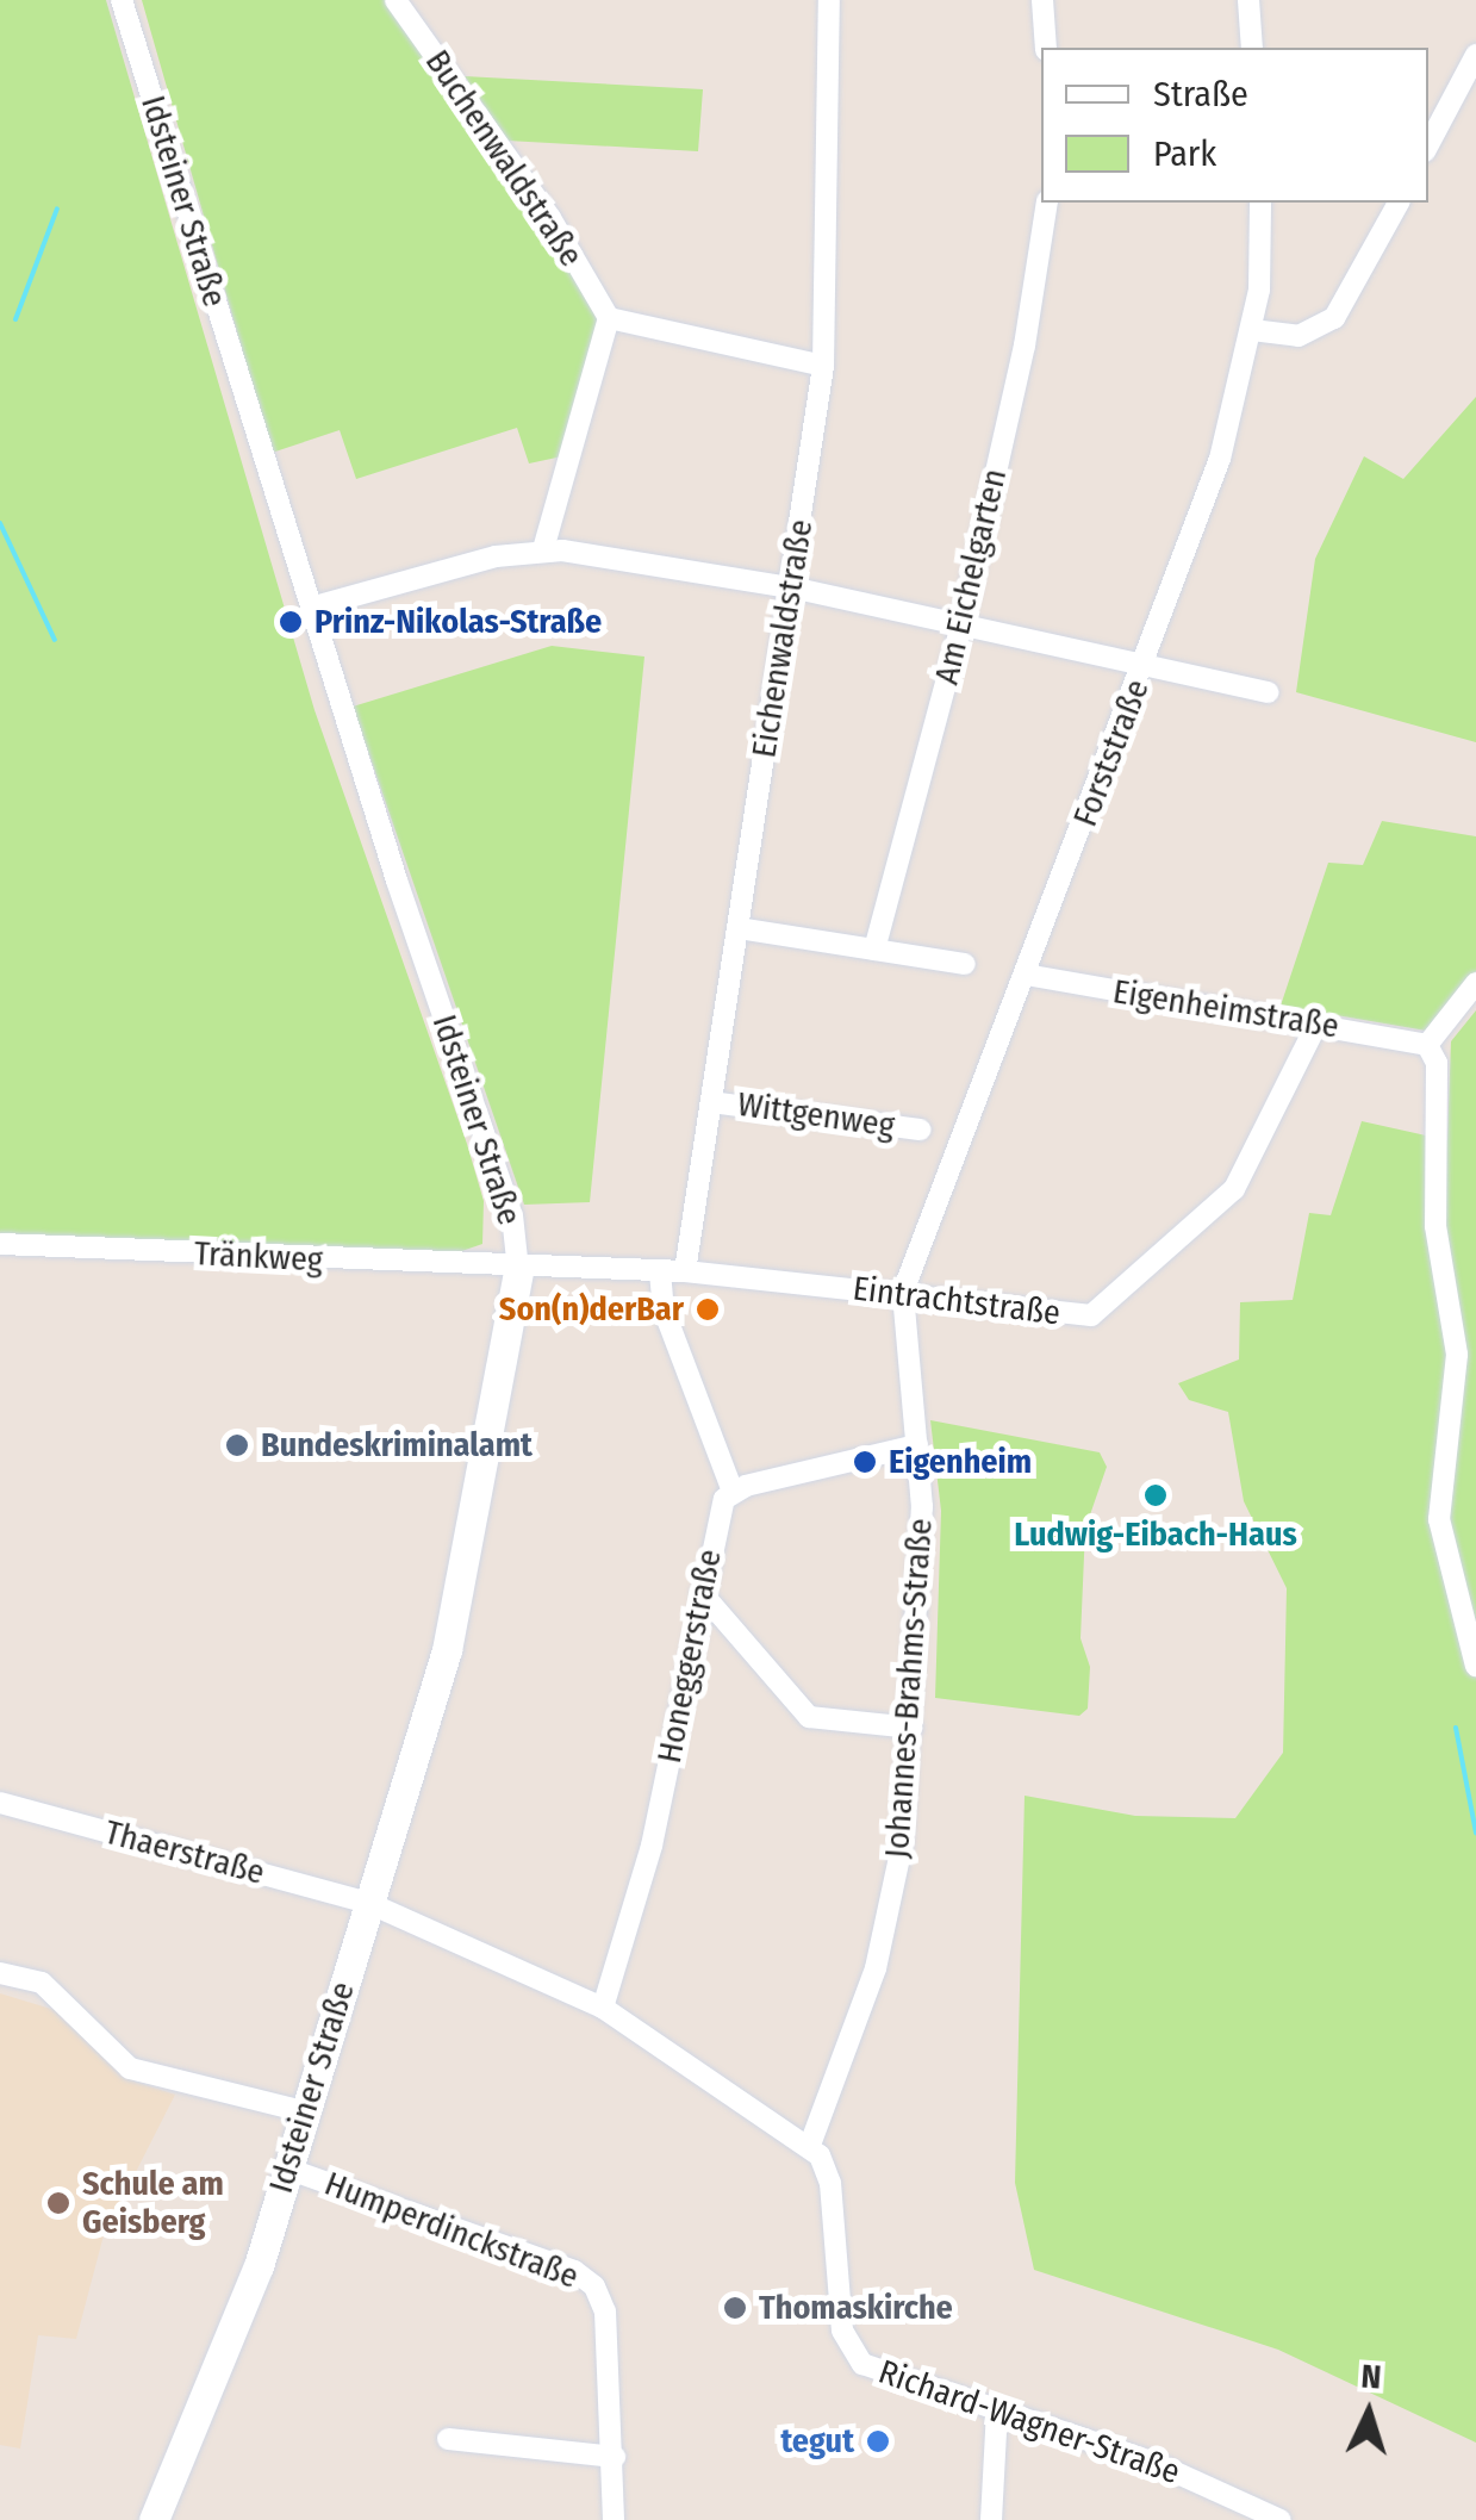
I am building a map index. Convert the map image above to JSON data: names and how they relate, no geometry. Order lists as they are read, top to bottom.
{
  "streets": {
    "street": [
      "Buchenwaldstraße",
      "Idsteiner Straße",
      "Am Eichelgarten",
      "Eichenwaldstraße",
      "Forststraße",
      "Eigenheimstraße",
      "Wittgenweg",
      "Tränkweg",
      "Eintrachtstraße",
      "Honeggerstraße",
      "Johannes-Brahms-Straße",
      "Thaerstraße",
      "Humperdinckstraße",
      "Richard-Wagner-Straße"
    ]
  },
  "crossings": [
    ["Idsteiner Straße", "Tränkweg"],
    ["Idsteiner Straße", "Eintrachtstraße"],
    ["Idsteiner Straße", "Thaerstraße"],
    ["Idsteiner Straße", "Humperdinckstraße"],
    ["Eichenwaldstraße", "Wittgenweg"],
    ["Eichenwaldstraße", "Eintrachtstraße"],
    ["Forststraße", "Eigenheimstraße"],
    ["Forststraße", "Eintrachtstraße"],
    ["Forststraße", "Johannes-Brahms-Straße"],
    ["Eigenheimstraße", "Eintrachtstraße"],
    ["Tränkweg", "Eintrachtstraße"],
    ["Eintrachtstraße", "Johannes-Brahms-Straße"],
    ["Johannes-Brahms-Straße", "Richard-Wagner-Straße"]
  ],
  "places": [
    "Prinz-Nikolas-Straße",
    "Son(n)derBar",
    "Bundeskriminalamt",
    "Eigenheim",
    "Ludwig-Eibach-Haus",
    "Schule am Geisberg",
    "Thomaskirche",
    "tegut"
  ],
  "legend": ["Straße", "Park"],
  "north": "top"
}
